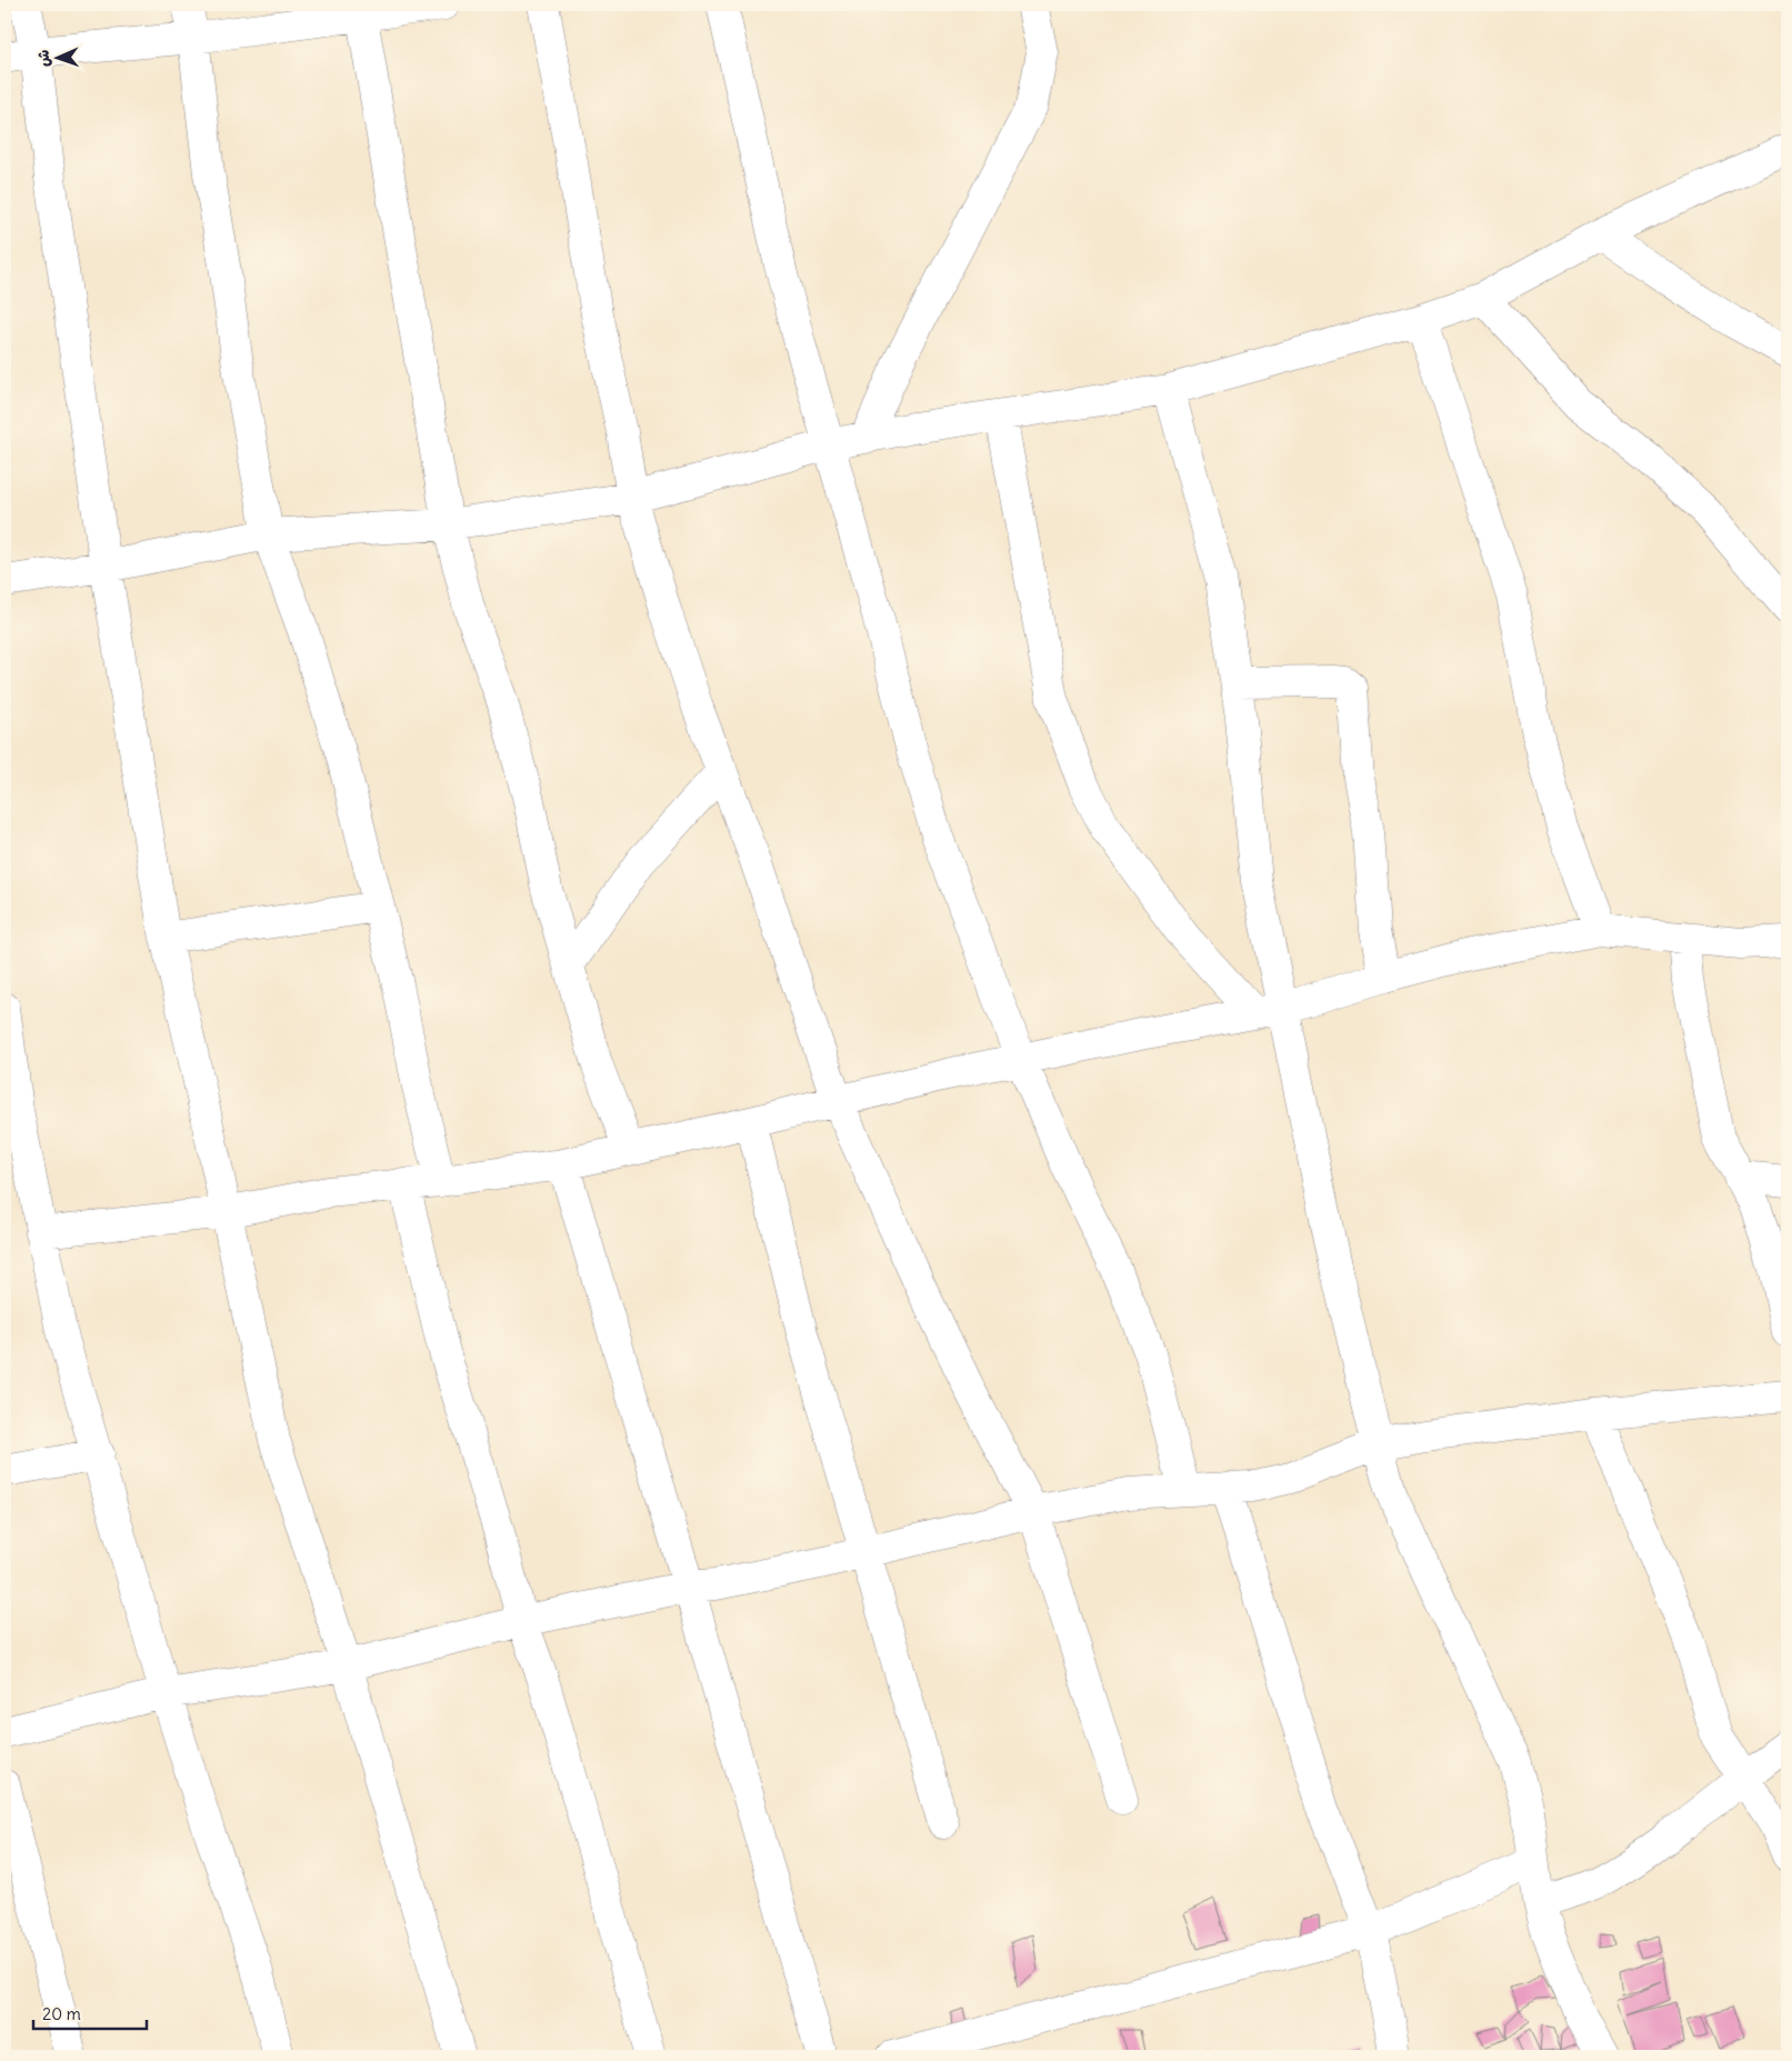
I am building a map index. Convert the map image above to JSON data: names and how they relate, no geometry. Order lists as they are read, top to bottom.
{
  "scale_bar": "20 m",
  "north": "left"
}
